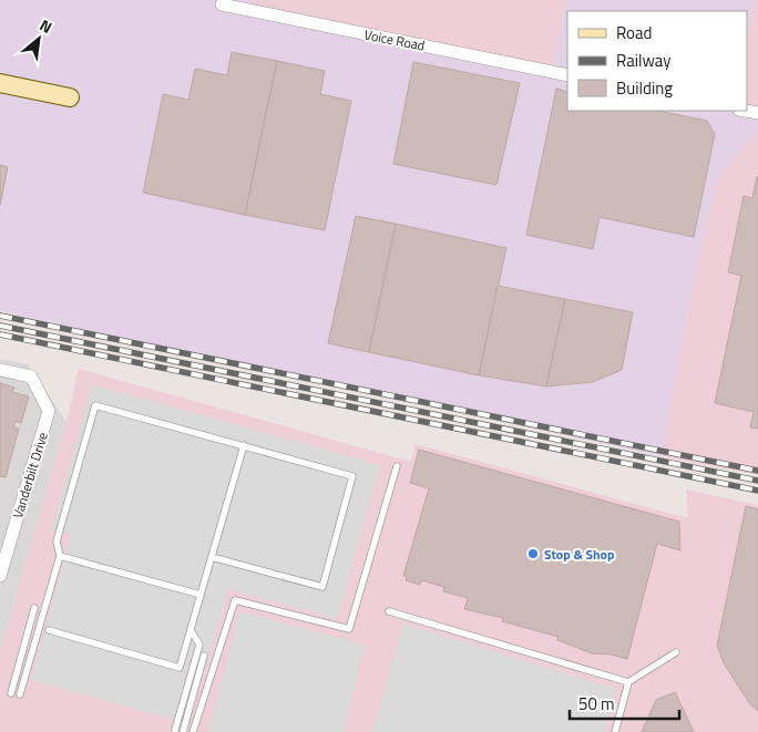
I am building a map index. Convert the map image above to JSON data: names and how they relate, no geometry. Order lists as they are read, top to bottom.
{
  "streets": {
    "street": ["Voice Road", "Vanderbilt Drive"]
  },
  "places": ["Stop & Shop"],
  "legend": ["Road", "Railway", "Building"],
  "scale_bar": "50 m",
  "north": "top right"
}
